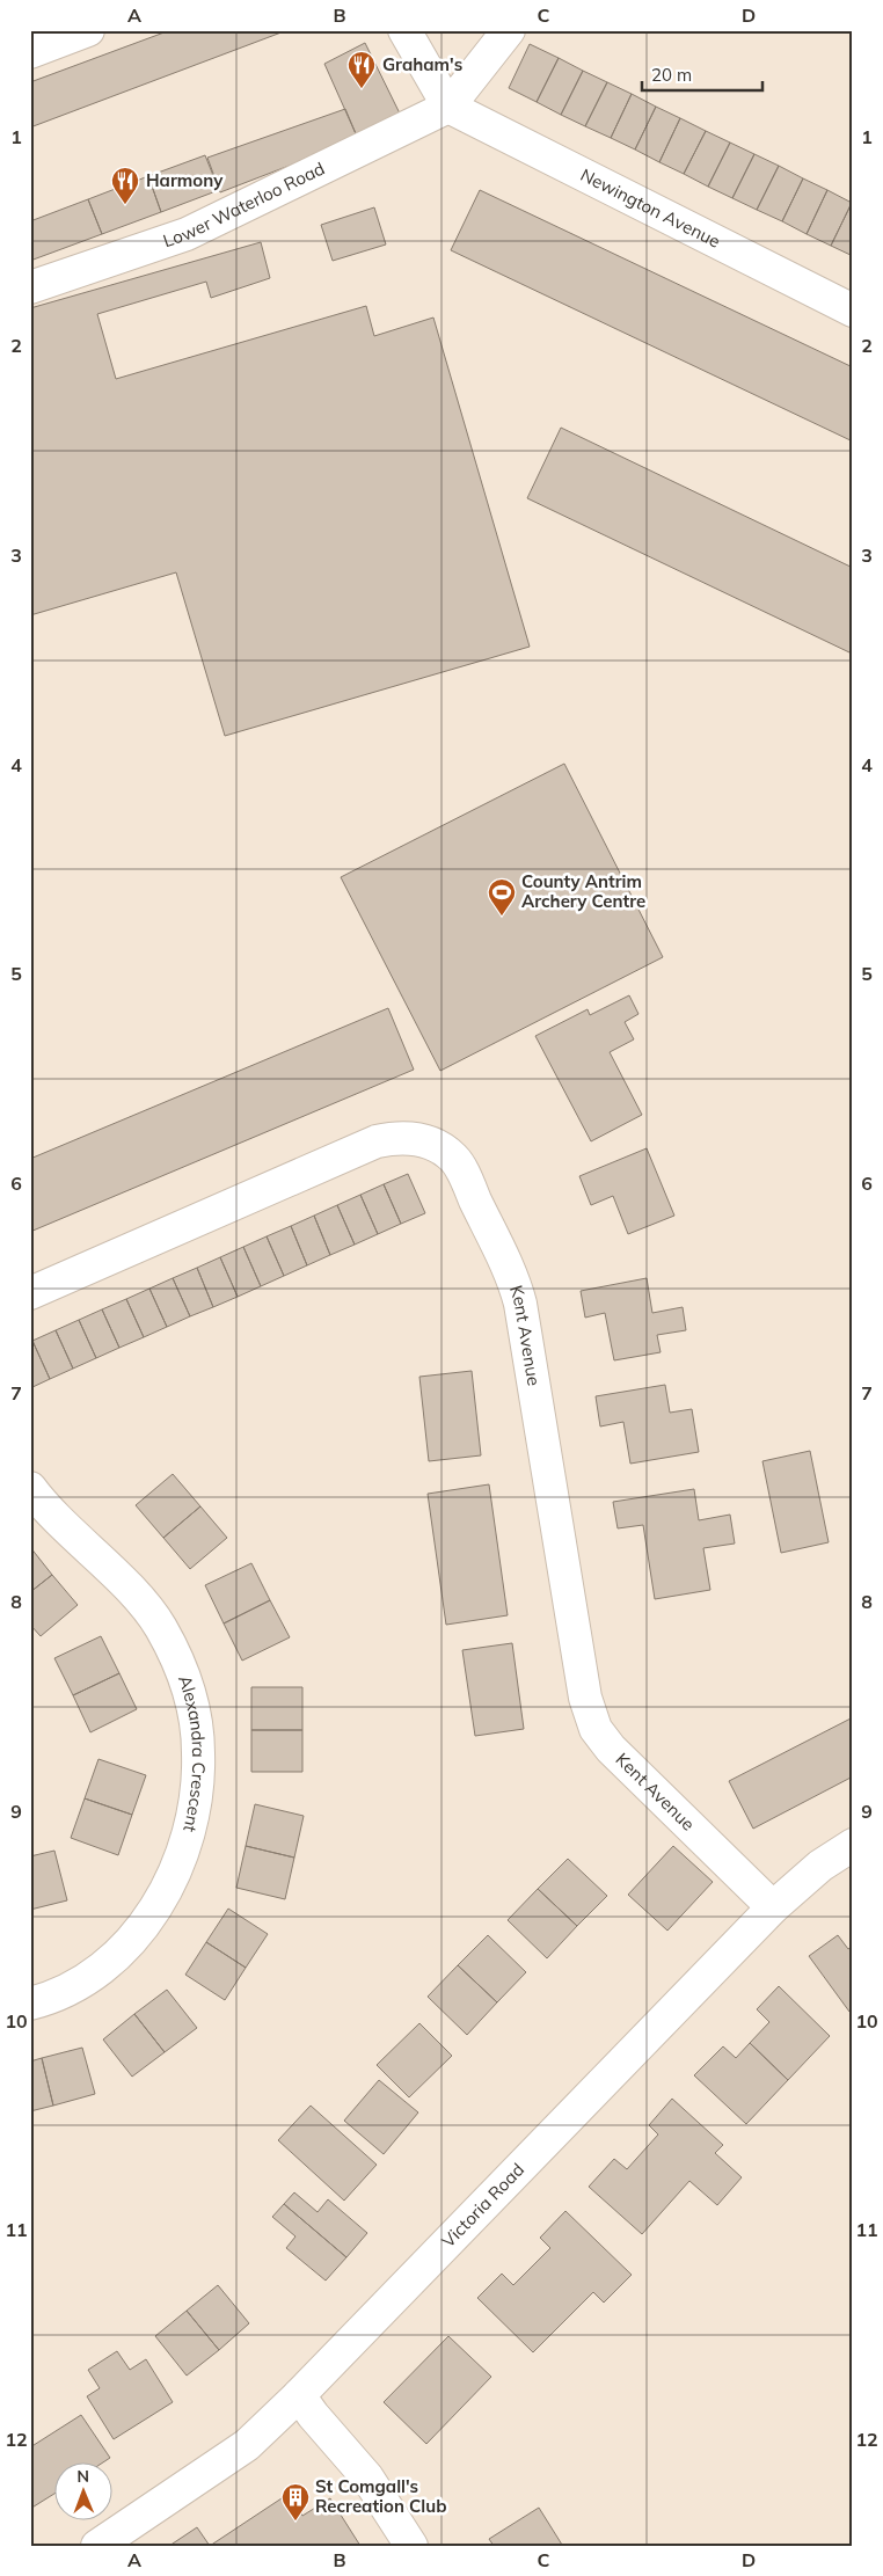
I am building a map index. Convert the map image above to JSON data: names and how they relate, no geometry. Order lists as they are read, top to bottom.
{
  "streets": {
    "street": [
      "Lower Waterloo Road",
      "Newington Avenue",
      "Kent Avenue",
      "Alexandra Crescent",
      "Victoria Road"
    ]
  },
  "crossings": [
    ["Lower Waterloo Road", "Newington Avenue"],
    ["Kent Avenue", "Victoria Road"]
  ],
  "places": {
    "restaurant": ["Graham's", "Harmony"],
    "sports": ["County Antrim Archery Centre"],
    "building": ["St Comgall's Recreation Club"]
  },
  "scale_bar": "20 m",
  "north": "top",
  "grid": {
    "columns": [
      "A",
      "B",
      "C",
      "D"
    ],
    "rows": [
      "1",
      "2",
      "3",
      "4",
      "5",
      "6",
      "7",
      "8",
      "9",
      "10",
      "11",
      "12"
    ]
  }
}
